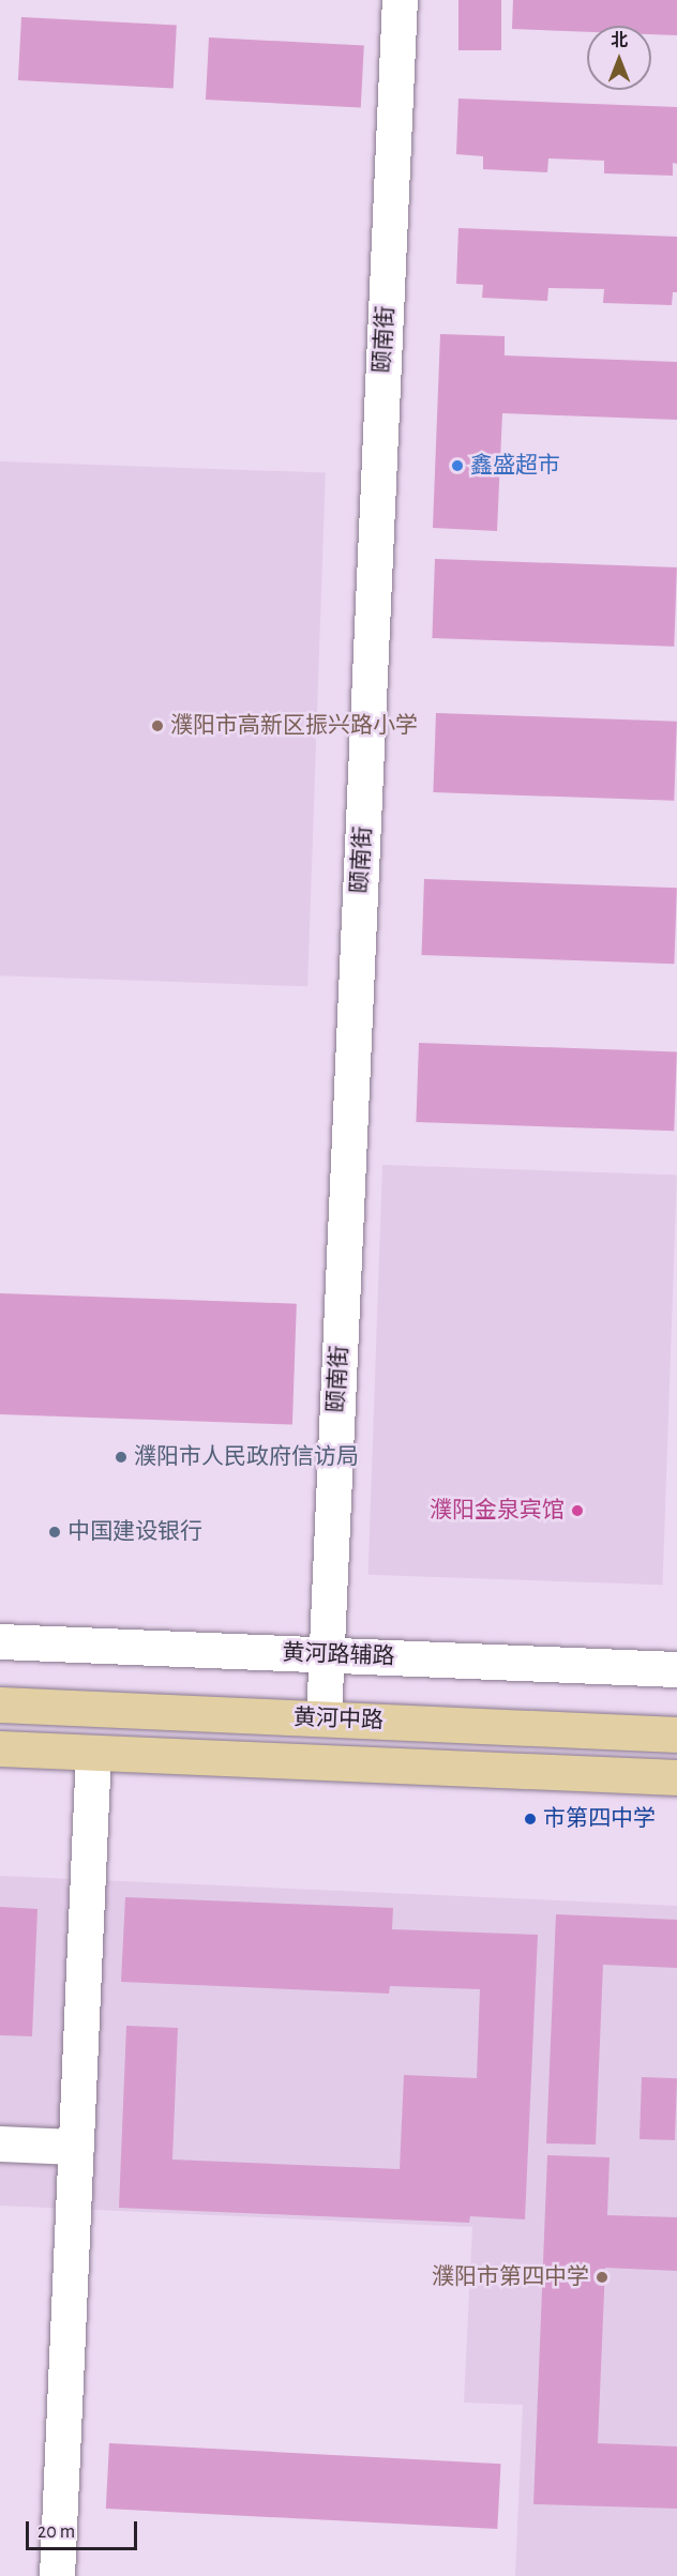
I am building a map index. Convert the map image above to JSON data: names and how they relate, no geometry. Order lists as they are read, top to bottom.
{
  "streets": {
    "main road": ["黄河中路"],
    "street": ["颐南街", "黄河路辅路"]
  },
  "crossings": [
    ["颐南街", "黄河路辅路"],
    ["颐南街", "黄河中路"]
  ],
  "places": [
    "鑫盛超市",
    "濮阳市高新区振兴路小学",
    "濮阳市人民政府信访局",
    "濮阳金泉宾馆",
    "中国建设银行",
    "市第四中学",
    "濮阳市第四中学"
  ],
  "scale_bar": "20 m",
  "north": "top"
}
